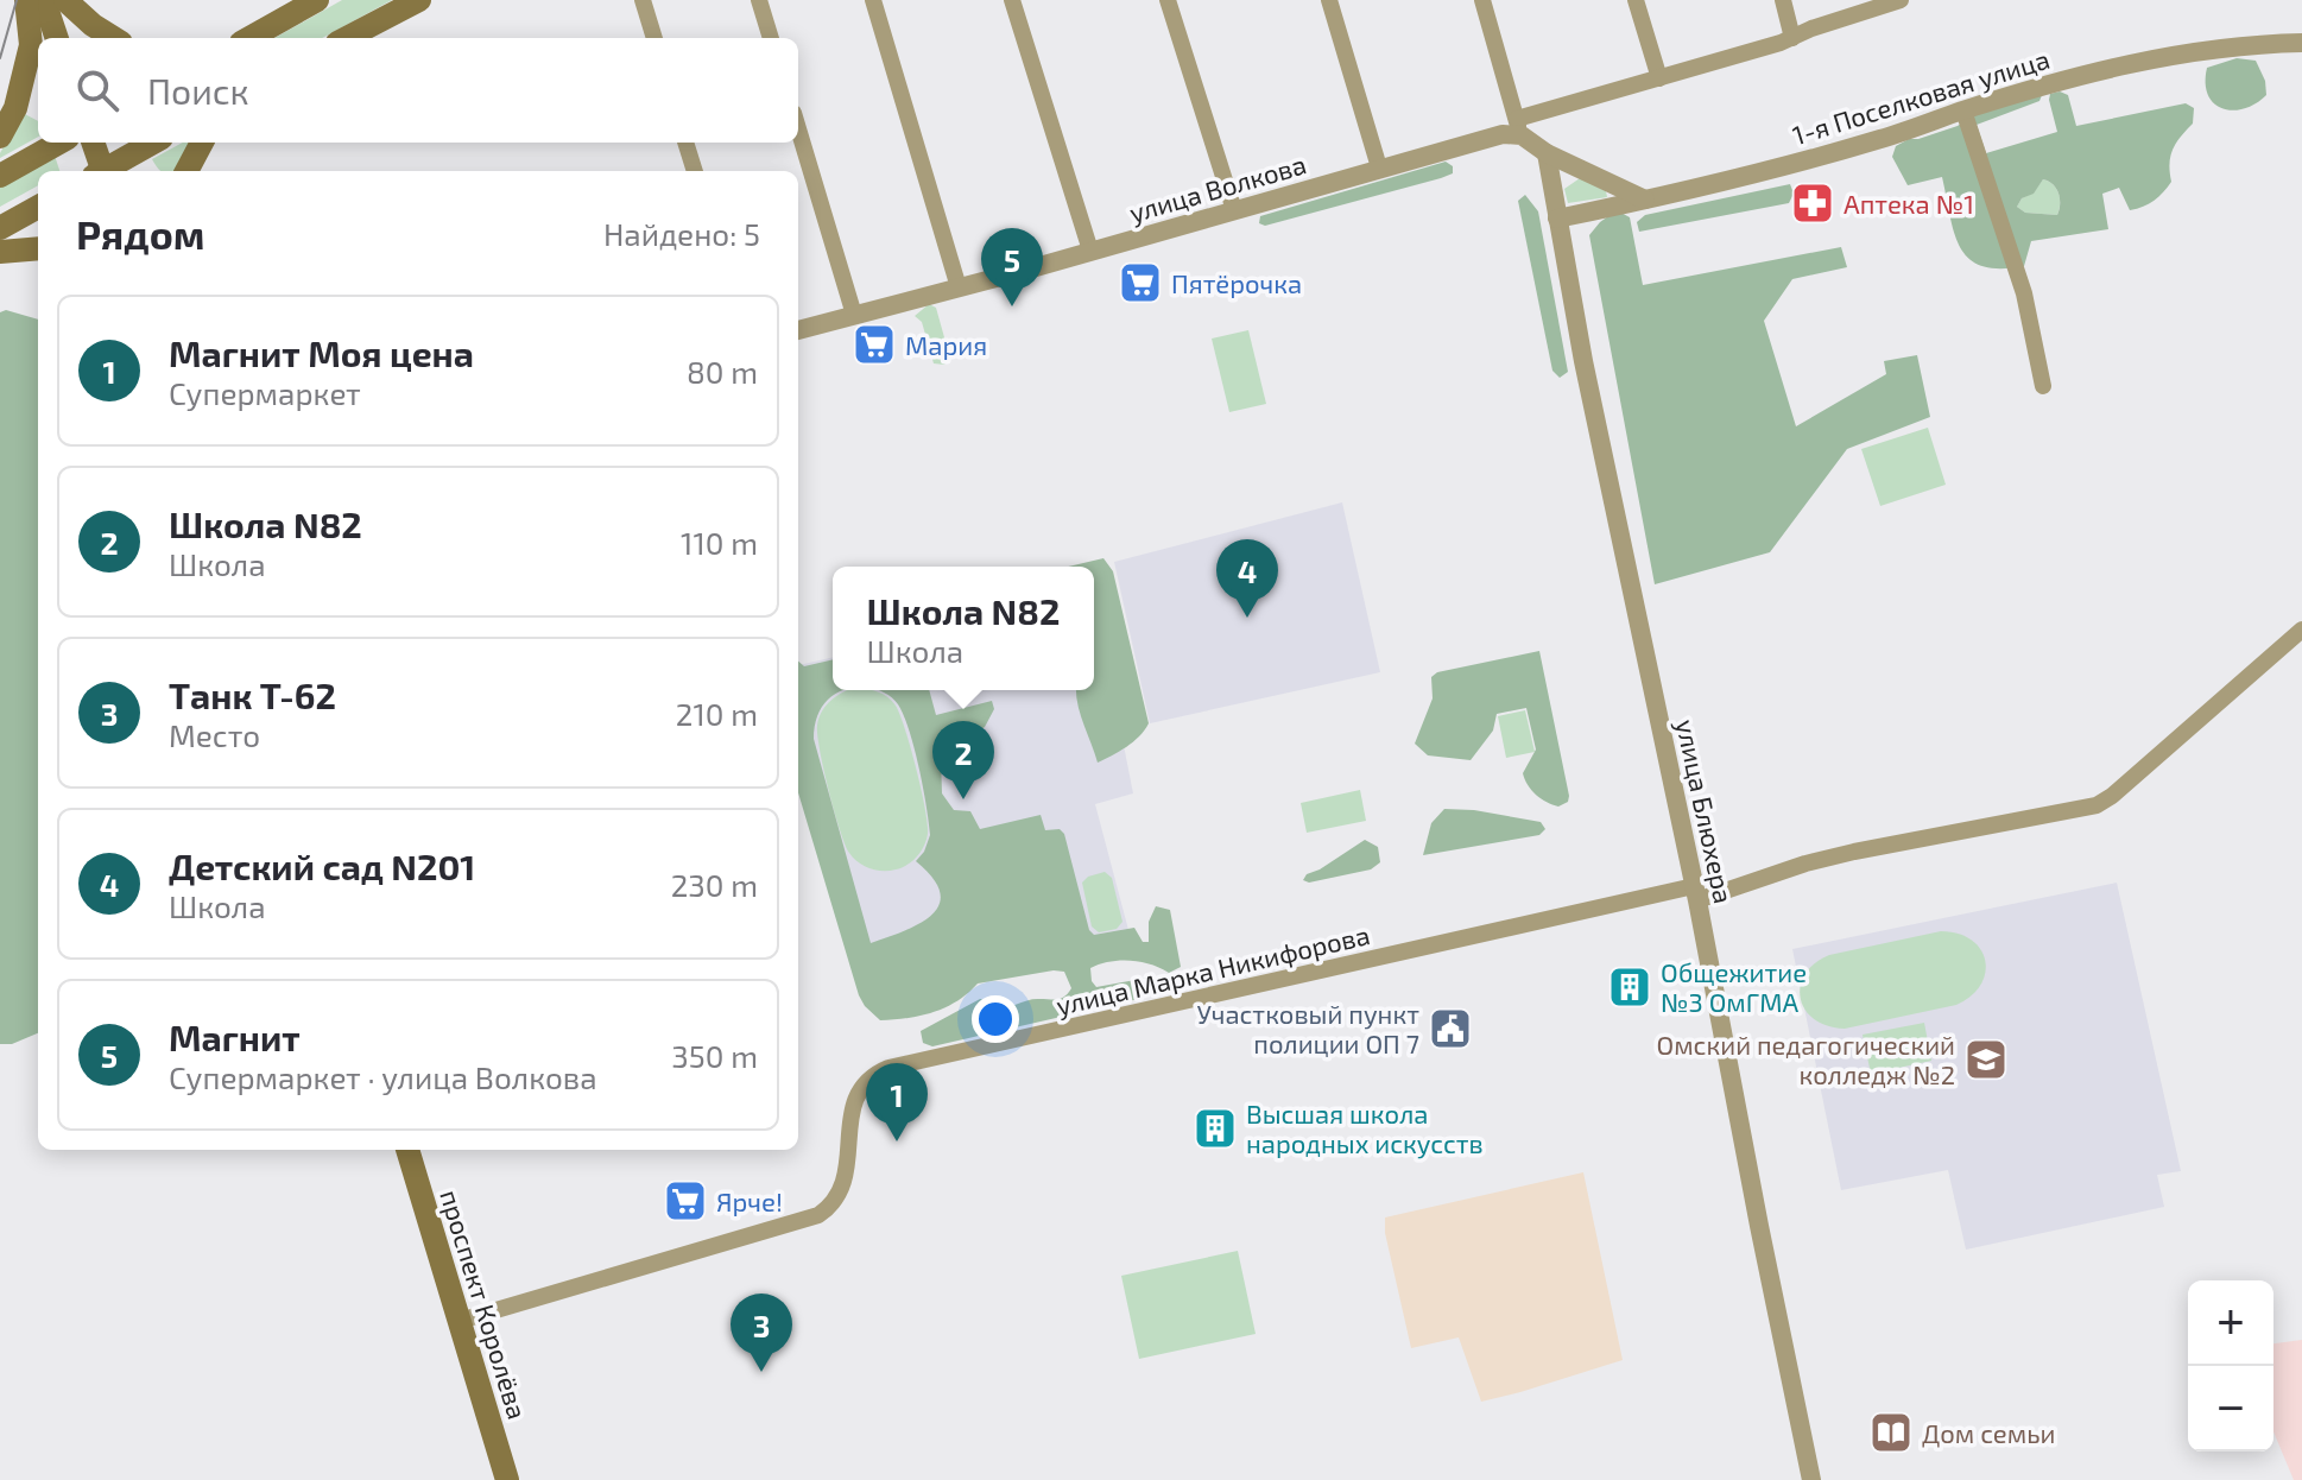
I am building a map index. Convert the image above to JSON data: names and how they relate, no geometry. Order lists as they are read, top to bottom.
{
  "streets": {
    "main road": ["проспект Королёва"],
    "street": [
      "1-я Поселковая улица",
      "улица Волкова",
      "улица Блюхера",
      "улица Марка Никифорова"
    ]
  },
  "crossings": [
    ["1-я Поселковая улица", "улица Блюхера"],
    ["улица Блюхера", "улица Марка Никифорова"],
    ["улица Марка Никифорова", "проспект Королёва"]
  ],
  "places": {
    "pharmacy": ["Аптека №1"],
    "supermarket": ["Пятёрочка", "Мария", "Ярче!"],
    "building": ["Общежитие №3 ОмГМА", "Высшая школа народных искусств"],
    "public building": ["Участковый пункт полиции ОП 7"],
    "school or university": ["Омский педагогический колледж №2"],
    "library": ["Дом семьи"]
  },
  "page": {
    "search": "Поиск",
    "heading": ["Рядом", "Найдено: 5"],
    "pins": [
      "5",
      "4",
      "2",
      "1",
      "3"
    ],
    "list": [
      {
        "mark": "1",
        "name": "Магнит Моя цена",
        "note": "Супермаркет",
        "value": "80 m"
      },
      {
        "mark": "2",
        "name": "Школа N82",
        "note": "Школа",
        "value": "110 m"
      },
      {
        "mark": "3",
        "name": "Танк Т-62",
        "note": "Место",
        "value": "210 m"
      },
      {
        "mark": "4",
        "name": "Детский сад N201",
        "note": "Школа",
        "value": "230 m"
      },
      {
        "mark": "5",
        "name": "Магнит",
        "note": "Супермаркет · улица Волкова",
        "value": "350 m"
      }
    ],
    "popup": ["Школа N82", "Школа"],
    "map_buttons": ["+", "−"]
  }
}
